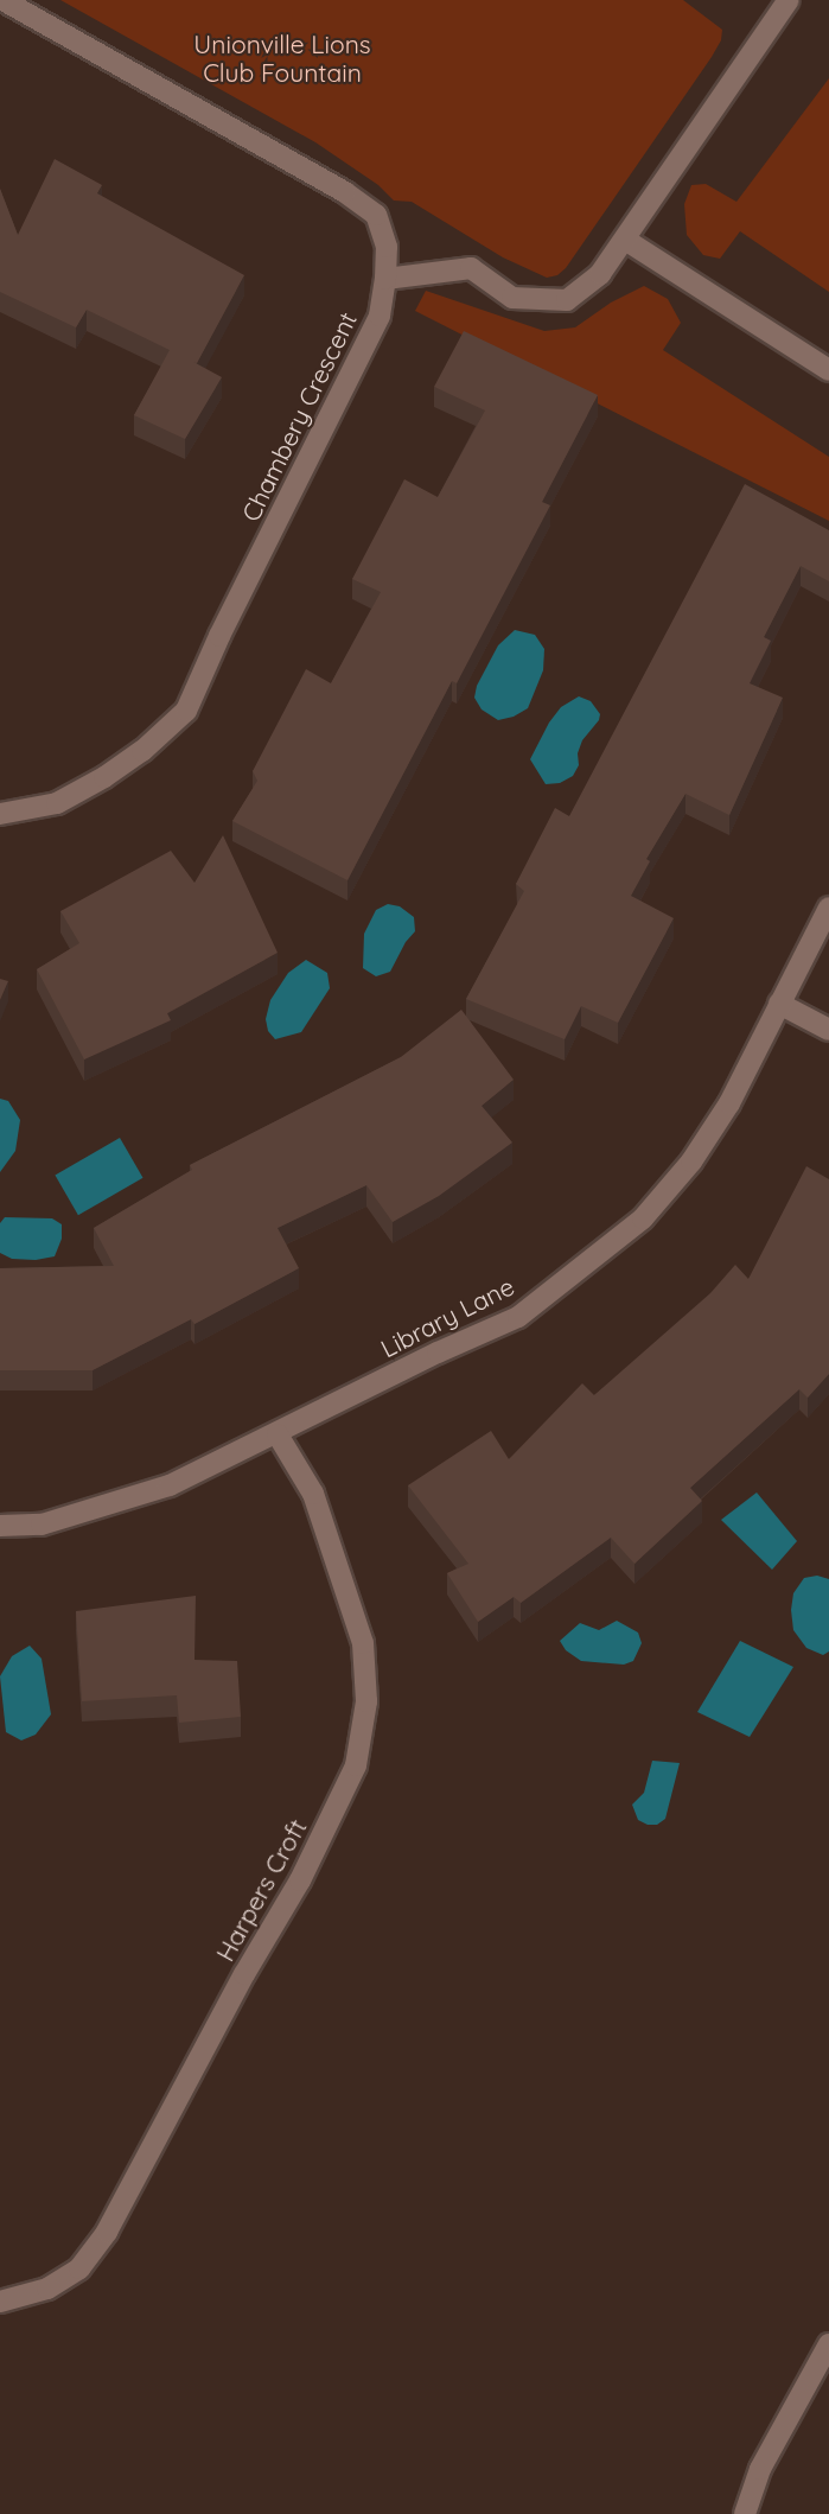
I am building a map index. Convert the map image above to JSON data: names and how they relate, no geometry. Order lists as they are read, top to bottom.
{
  "streets": {
    "street": ["Chambery Crescent", "Library Lane", "Harpers Croft"]
  },
  "crossings": [
    ["Library Lane", "Harpers Croft"]
  ],
  "parks": ["Unionville Lions Club Fountain"]
}
